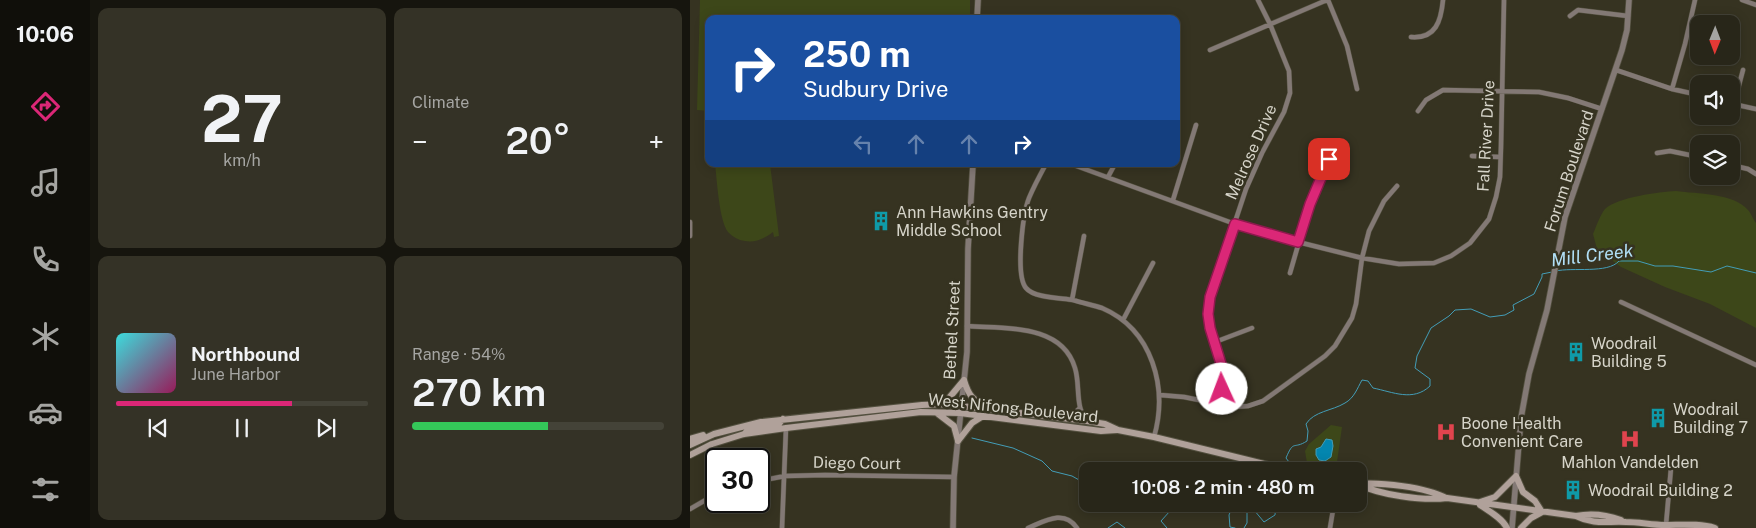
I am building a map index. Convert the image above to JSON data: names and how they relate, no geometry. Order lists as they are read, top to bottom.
{
  "streets": {
    "main road": ["West Nifong Boulevard"],
    "street": [
      "Fall River Drive",
      "Melrose Drive",
      "Forum Boulevard",
      "Bethel Street",
      "Diego Court"
    ]
  },
  "crossings": [
    ["Fall River Drive", "Melrose Drive"],
    ["Bethel Street", "West Nifong Boulevard"],
    ["Bethel Street", "Diego Court"]
  ],
  "water": ["Mill Creek"],
  "places": {
    "building": [
      "Ann Hawkins Gentry Middle School",
      "Woodrail Building 5",
      "Woodrail Building 7",
      "Woodrail Building 2"
    ],
    "hospital": ["Boone Health Convenient Care", "Mahlon Vandelden"]
  },
  "north": "bottom",
  "page": {
    "tabs": "10:06",
    "tile": [
      ["27", "km/h"],
      "Climate",
      ["Range · 54%", "270 km"]
    ],
    "turn": ["250 m", "Sudbury Drive"],
    "heat": ["−", "20°", "+"],
    "song": ["Northbound", "June Harbor"],
    "limit": "30",
    "trip": "10:08 · 2 min · 480 m"
  }
}
